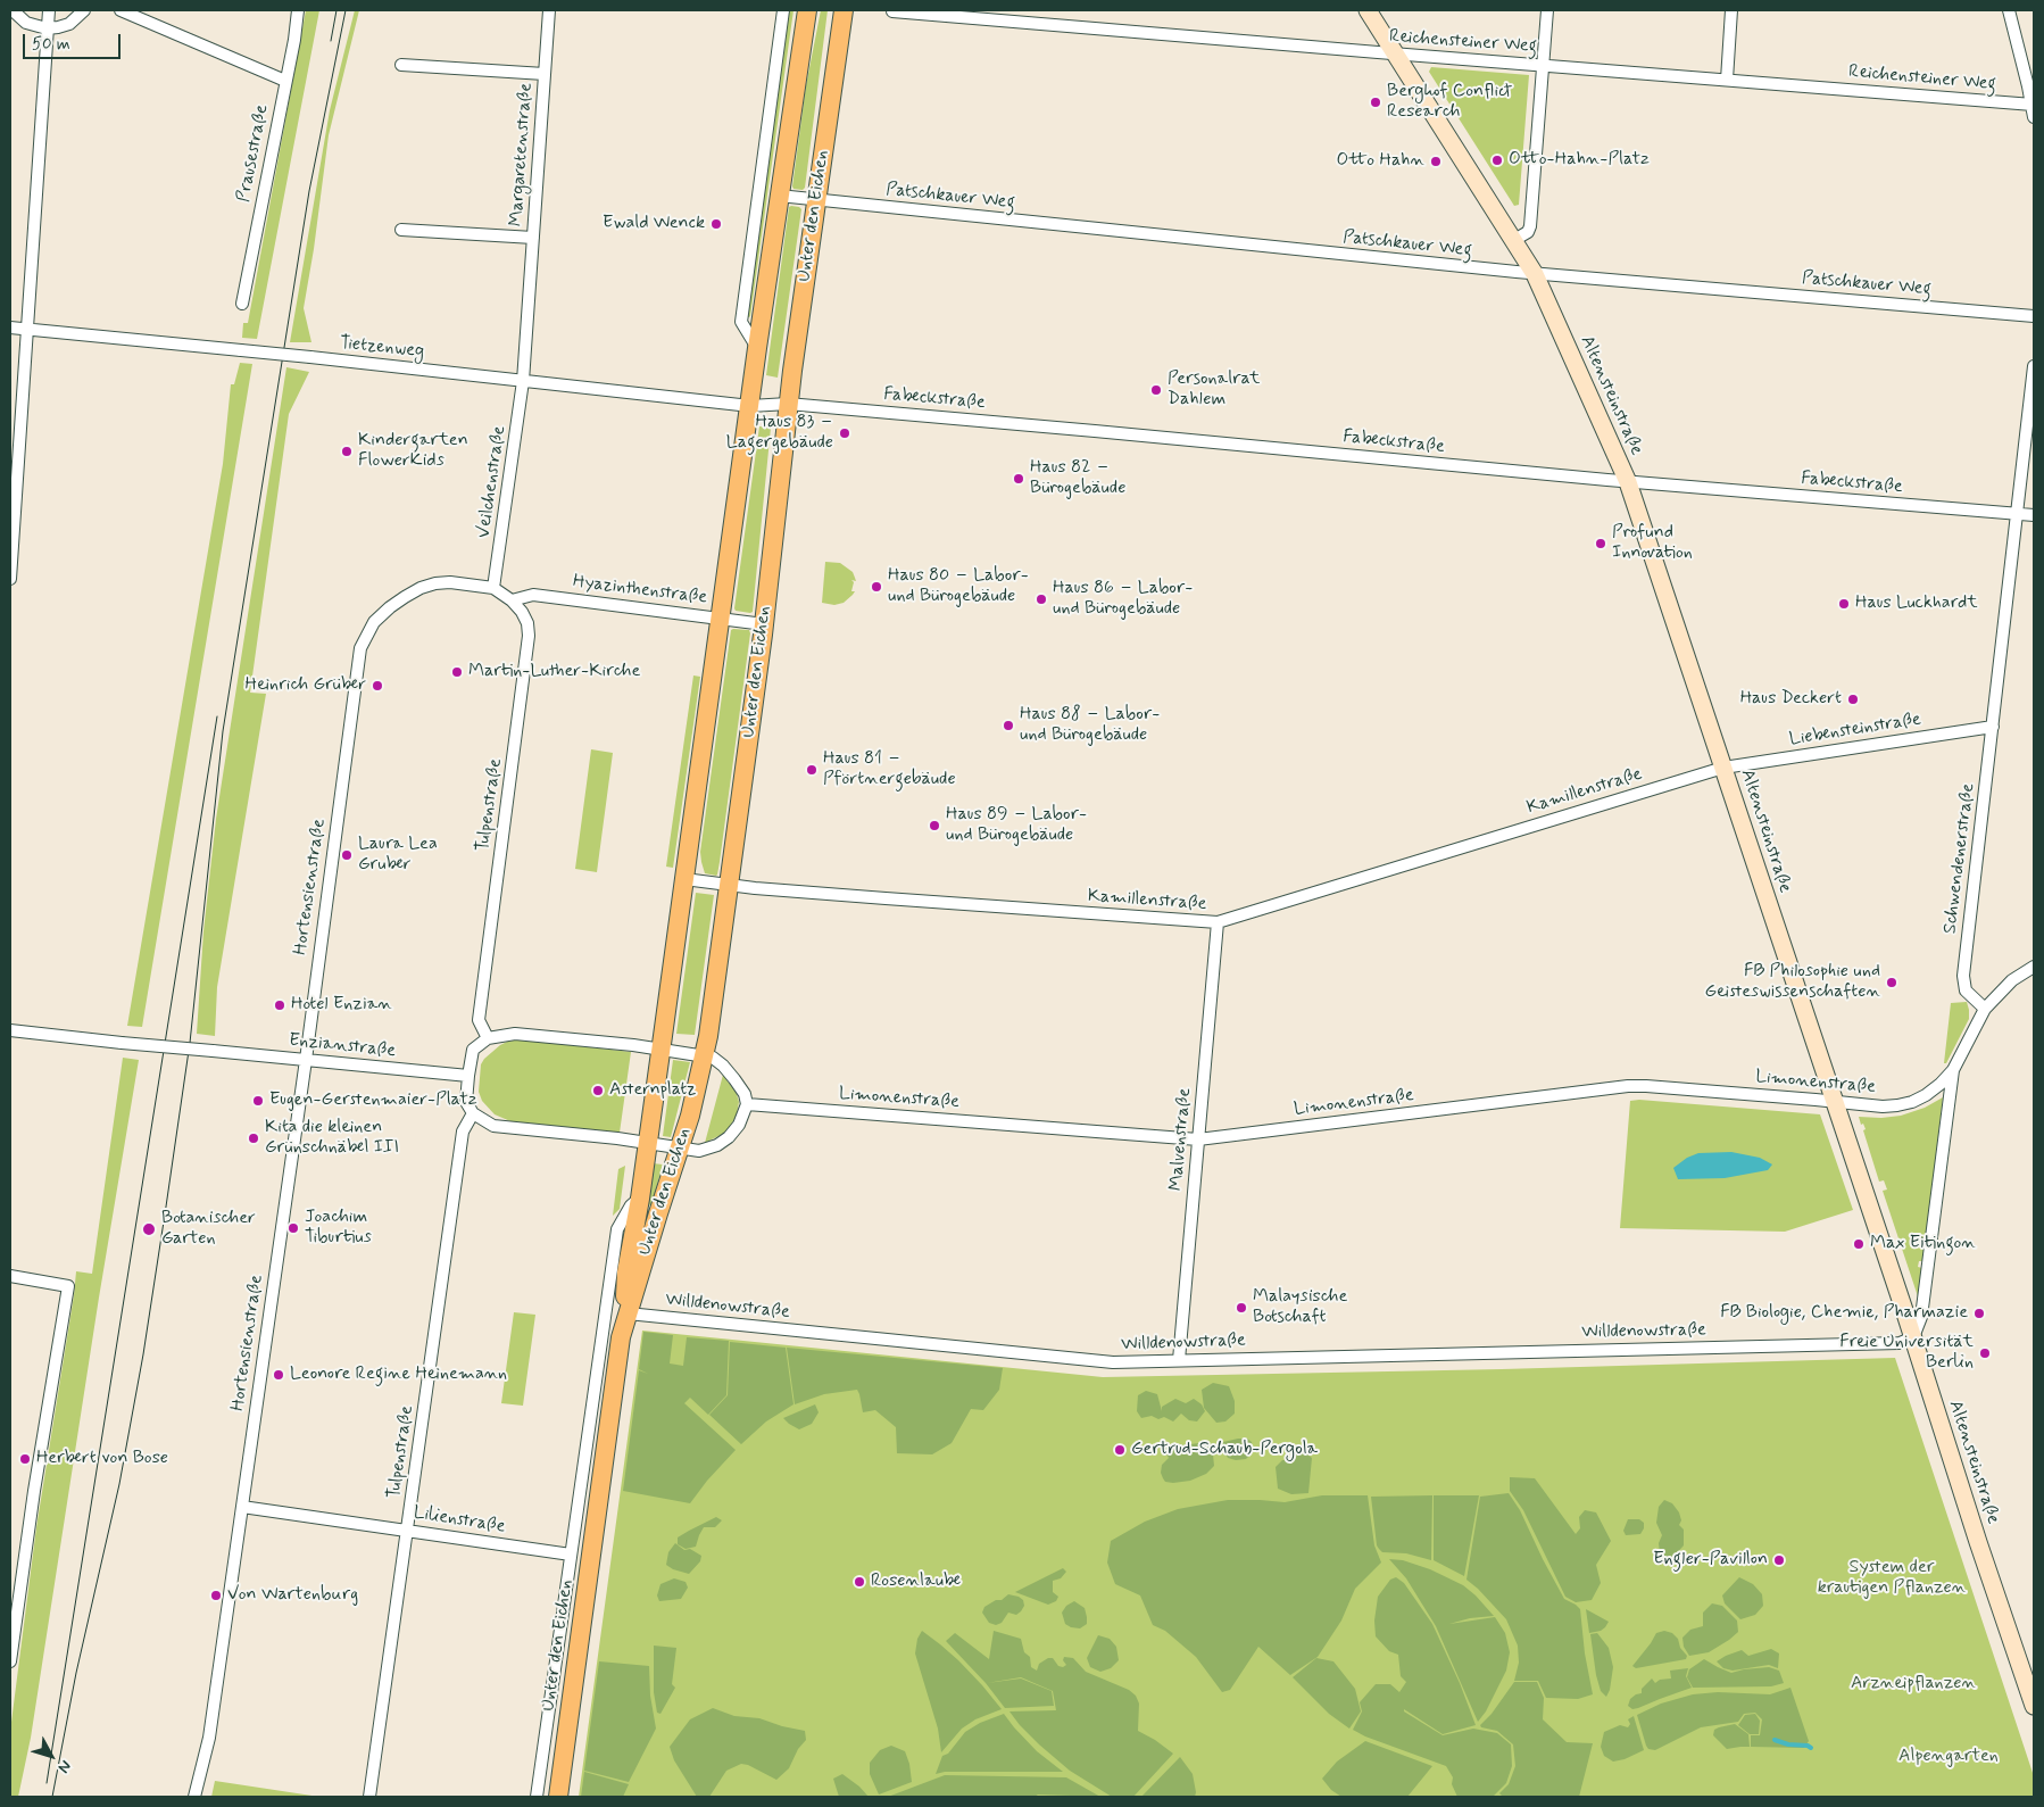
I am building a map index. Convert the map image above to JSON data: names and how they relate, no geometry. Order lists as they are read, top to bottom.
{
  "streets": {
    "main road": ["Unter den Eichen", "Altensteinstraße"],
    "street": [
      "Reichensteiner Weg",
      "Prausestraße",
      "Margaretenstraße",
      "Patschkauer Weg",
      "Tietzenweg",
      "Fabeckstraße",
      "Veilchenstraße",
      "Hyazinthenstraße",
      "Liebensteinstraße",
      "Kamillenstraße",
      "Tulpenstraße",
      "Schwendenerstraße",
      "Hortensienstraße",
      "Enzianstraße",
      "Limonenstraße",
      "Malvenstraße",
      "Willdenowstraße",
      "Lilienstraße"
    ]
  },
  "crossings": [
    ["Reichensteiner Weg", "Altensteinstraße"],
    ["Margaretenstraße", "Tietzenweg"],
    ["Margaretenstraße", "Veilchenstraße"],
    ["Patschkauer Weg", "Unter den Eichen"],
    ["Patschkauer Weg", "Altensteinstraße"],
    ["Unter den Eichen", "Tietzenweg"],
    ["Unter den Eichen", "Fabeckstraße"],
    ["Unter den Eichen", "Hyazinthenstraße"],
    ["Unter den Eichen", "Kamillenstraße"],
    ["Unter den Eichen", "Willdenowstraße"],
    ["Unter den Eichen", "Lilienstraße"],
    ["Tietzenweg", "Fabeckstraße"],
    ["Tietzenweg", "Veilchenstraße"],
    ["Altensteinstraße", "Fabeckstraße"],
    ["Altensteinstraße", "Liebensteinstraße"],
    ["Altensteinstraße", "Kamillenstraße"],
    ["Altensteinstraße", "Limonenstraße"],
    ["Altensteinstraße", "Willdenowstraße"],
    ["Fabeckstraße", "Schwendenerstraße"],
    ["Veilchenstraße", "Tulpenstraße"],
    ["Veilchenstraße", "Hortensienstraße"],
    ["Hyazinthenstraße", "Tulpenstraße"],
    ["Liebensteinstraße", "Kamillenstraße"],
    ["Liebensteinstraße", "Schwendenerstraße"],
    ["Kamillenstraße", "Malvenstraße"],
    ["Tulpenstraße", "Hortensienstraße"],
    ["Tulpenstraße", "Lilienstraße"],
    ["Hortensienstraße", "Enzianstraße"],
    ["Hortensienstraße", "Lilienstraße"],
    ["Limonenstraße", "Malvenstraße"],
    ["Malvenstraße", "Willdenowstraße"]
  ],
  "parks": ["System der krautigen Pflanzen", "Arzneipflanzen", "Alpengarten"],
  "places": [
    "Berghof Conflict Research",
    "Otto-Hahn-Platz",
    "Otto Hahn",
    "Ewald Wenck",
    "Personalrat Dahlem",
    "Haus 83 – Lagergebäude",
    "Kindergarten FlowerKids",
    "Haus 82 – Bürogebäude",
    "Profund Innovation",
    "Haus 80 – Labor- und Bürogebäude",
    "Haus 86 – Labor- und Bürogebäude",
    "Haus Luckhardt",
    "Martin-Luther-Kirche",
    "Heinrich Grüber",
    "Haus Deckert",
    "Haus 88 – Labor- und Bürogebäude",
    "Haus 81 – Pförtnergebäude",
    "Haus 89 – Labor- und Bürogebäude",
    "Laura Lea Gruber",
    "FB Philosophie und Geisteswissenschaften",
    "Hotel Enzian",
    "Asternplatz",
    "Eugen-Gerstenmaier-Platz",
    "Kita die kleinen Grünschnäbel III",
    "Joachim Tiburtius",
    "Botanischer Garten",
    "Max Eitingon",
    "Malaysische Botschaft",
    "FB Biologie, Chemie, Pharmazie",
    "Freie Universität Berlin",
    "Leonore Regine Heinemann",
    "Gertrud-Schaub-Pergola",
    "Herbert von Bose",
    "Engler-Pavillon",
    "Rosenlaube",
    "Von Wartenburg"
  ],
  "scale_bar": "50 m",
  "north": "bottom right"
}
